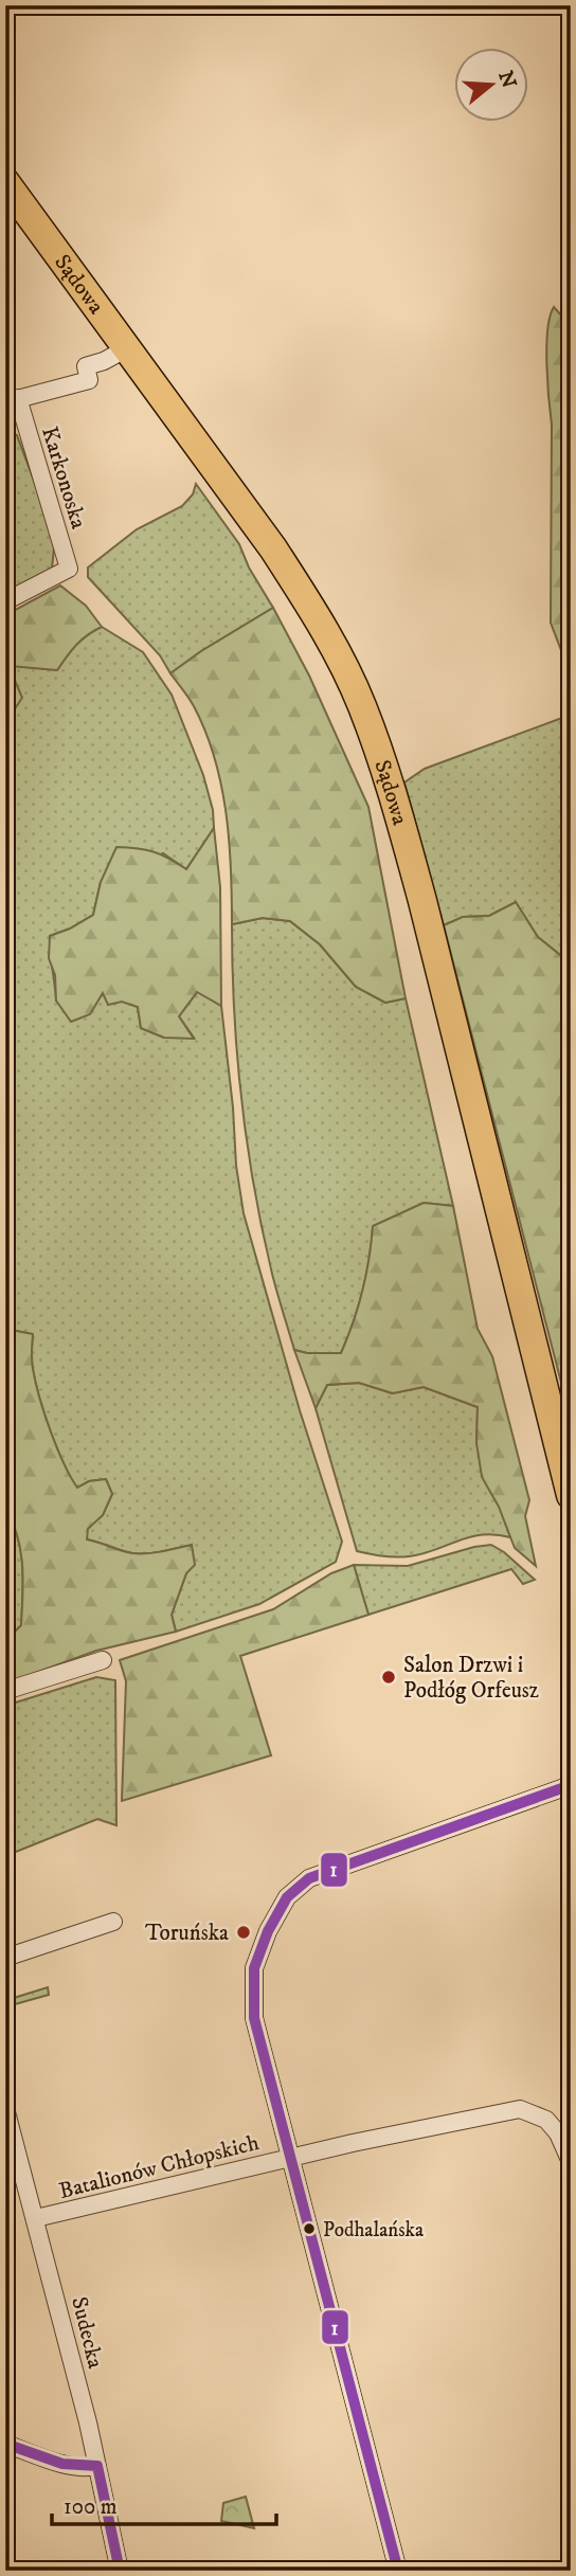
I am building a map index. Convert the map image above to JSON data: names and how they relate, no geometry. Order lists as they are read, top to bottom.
{
  "streets": {
    "main road": ["Sądowa"],
    "street": ["Karkonoska", "Batalionów Chłopskich", "Sudecka"]
  },
  "crossings": [
    ["Batalionów Chłopskich", "Sudecka"]
  ],
  "places": ["Salon Drzwi i Podłóg Orfeusz", "Toruńska", "Podhalańska"],
  "lines": ["transit line 1"],
  "scale_bar": "100 m",
  "north": "right"
}
